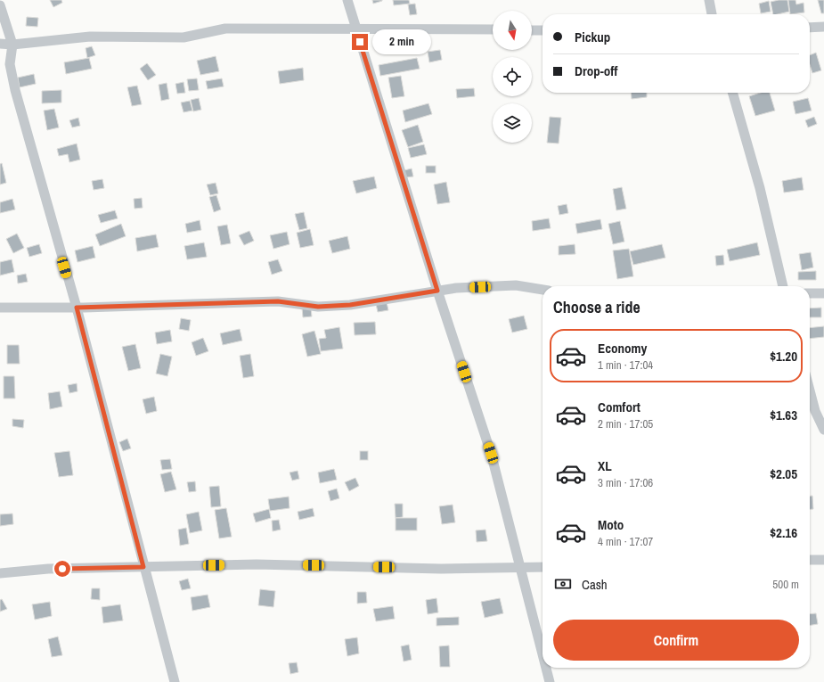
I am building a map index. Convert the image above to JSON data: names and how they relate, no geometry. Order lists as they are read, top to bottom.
{
  "north": "bottom",
  "page": {
    "banner": ["Pickup", "Drop-off"],
    "bubble": "2 min",
    "heading": "Choose a ride",
    "list": [
      {
        "name": "Economy",
        "note": "1 min · 17:04",
        "value": "$1.20"
      },
      {
        "name": "Comfort",
        "note": "2 min · 17:05",
        "value": "$1.63"
      },
      {
        "name": "XL",
        "note": "3 min · 17:06",
        "value": "$2.05"
      },
      {
        "name": "Moto",
        "note": "4 min · 17:07",
        "value": "$2.16"
      }
    ],
    "pay": ["Cash", "500 m"],
    "buttons": "Confirm"
  }
}
